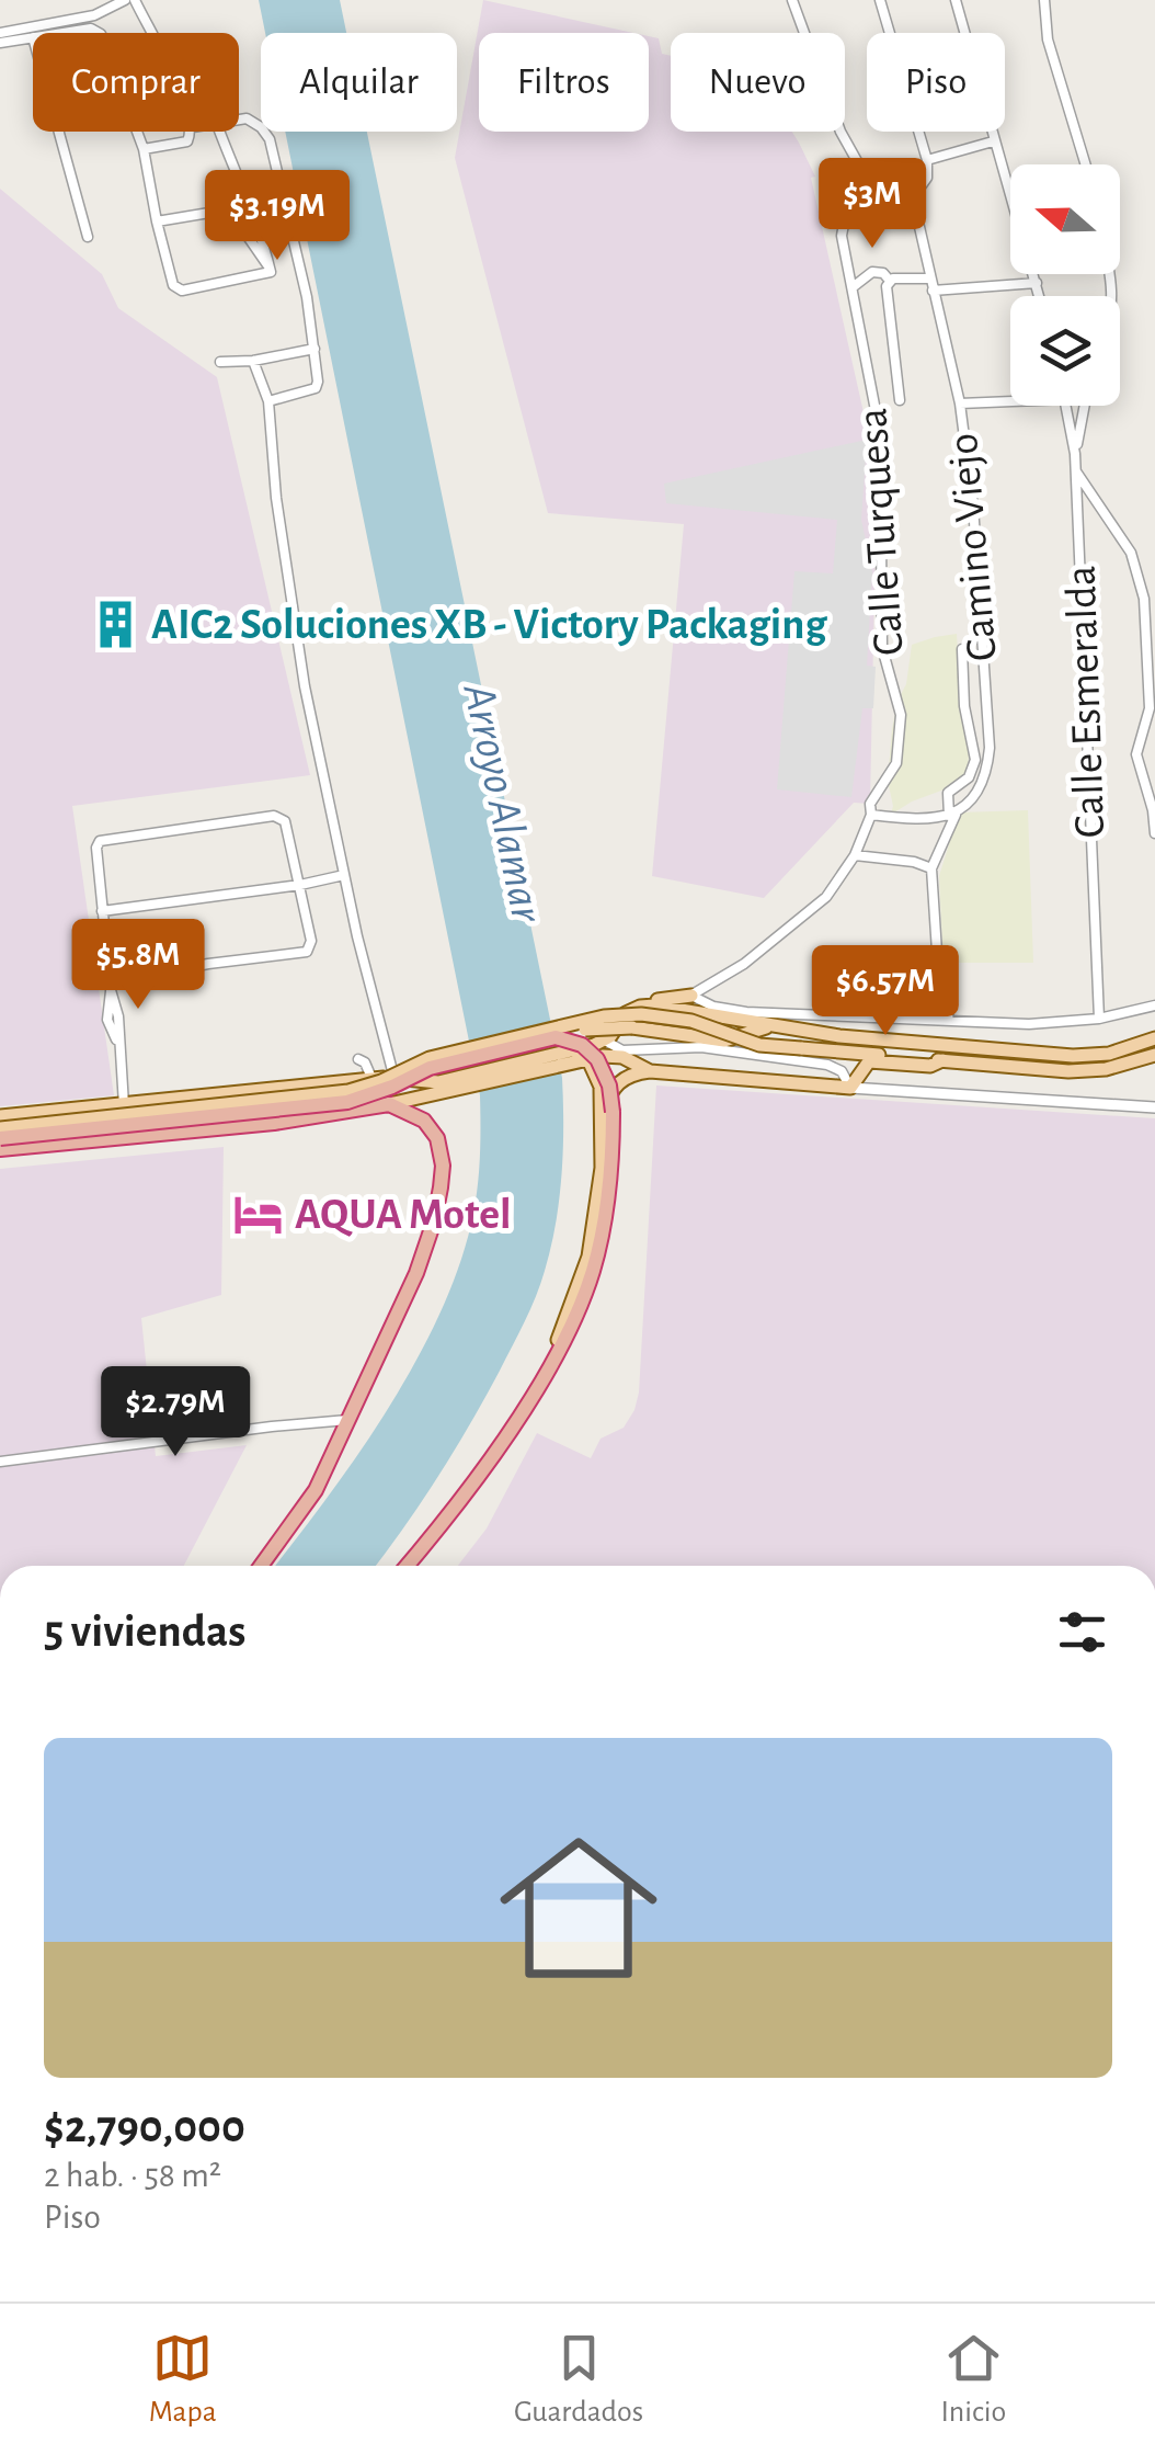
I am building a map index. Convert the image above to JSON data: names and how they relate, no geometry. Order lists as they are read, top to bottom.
{
  "streets": {
    "street": ["Calle Turquesa", "Camino Viejo", "Calle Esmeralda"]
  },
  "water": ["Arroyo Alamar"],
  "places": {
    "building": ["AIC2 Soluciones XB - Victory Packaging"],
    "hotel": ["AQUA Motel"]
  },
  "north": "left",
  "page": {
    "chip": [
      "Comprar",
      "Alquilar",
      "Filtros",
      "Nuevo",
      "Piso"
    ],
    "price": [
      "$3M",
      "$3.19M",
      "$5.8M",
      "$6.57M",
      "$2.79M"
    ],
    "heading": "5 viviendas",
    "list": [
      {
        "name": "$2,790,000",
        "note": "2 hab. · 58 m² · Piso"
      }
    ],
    "tabs": ["Mapa", "Guardados", "Inicio"]
  }
}
